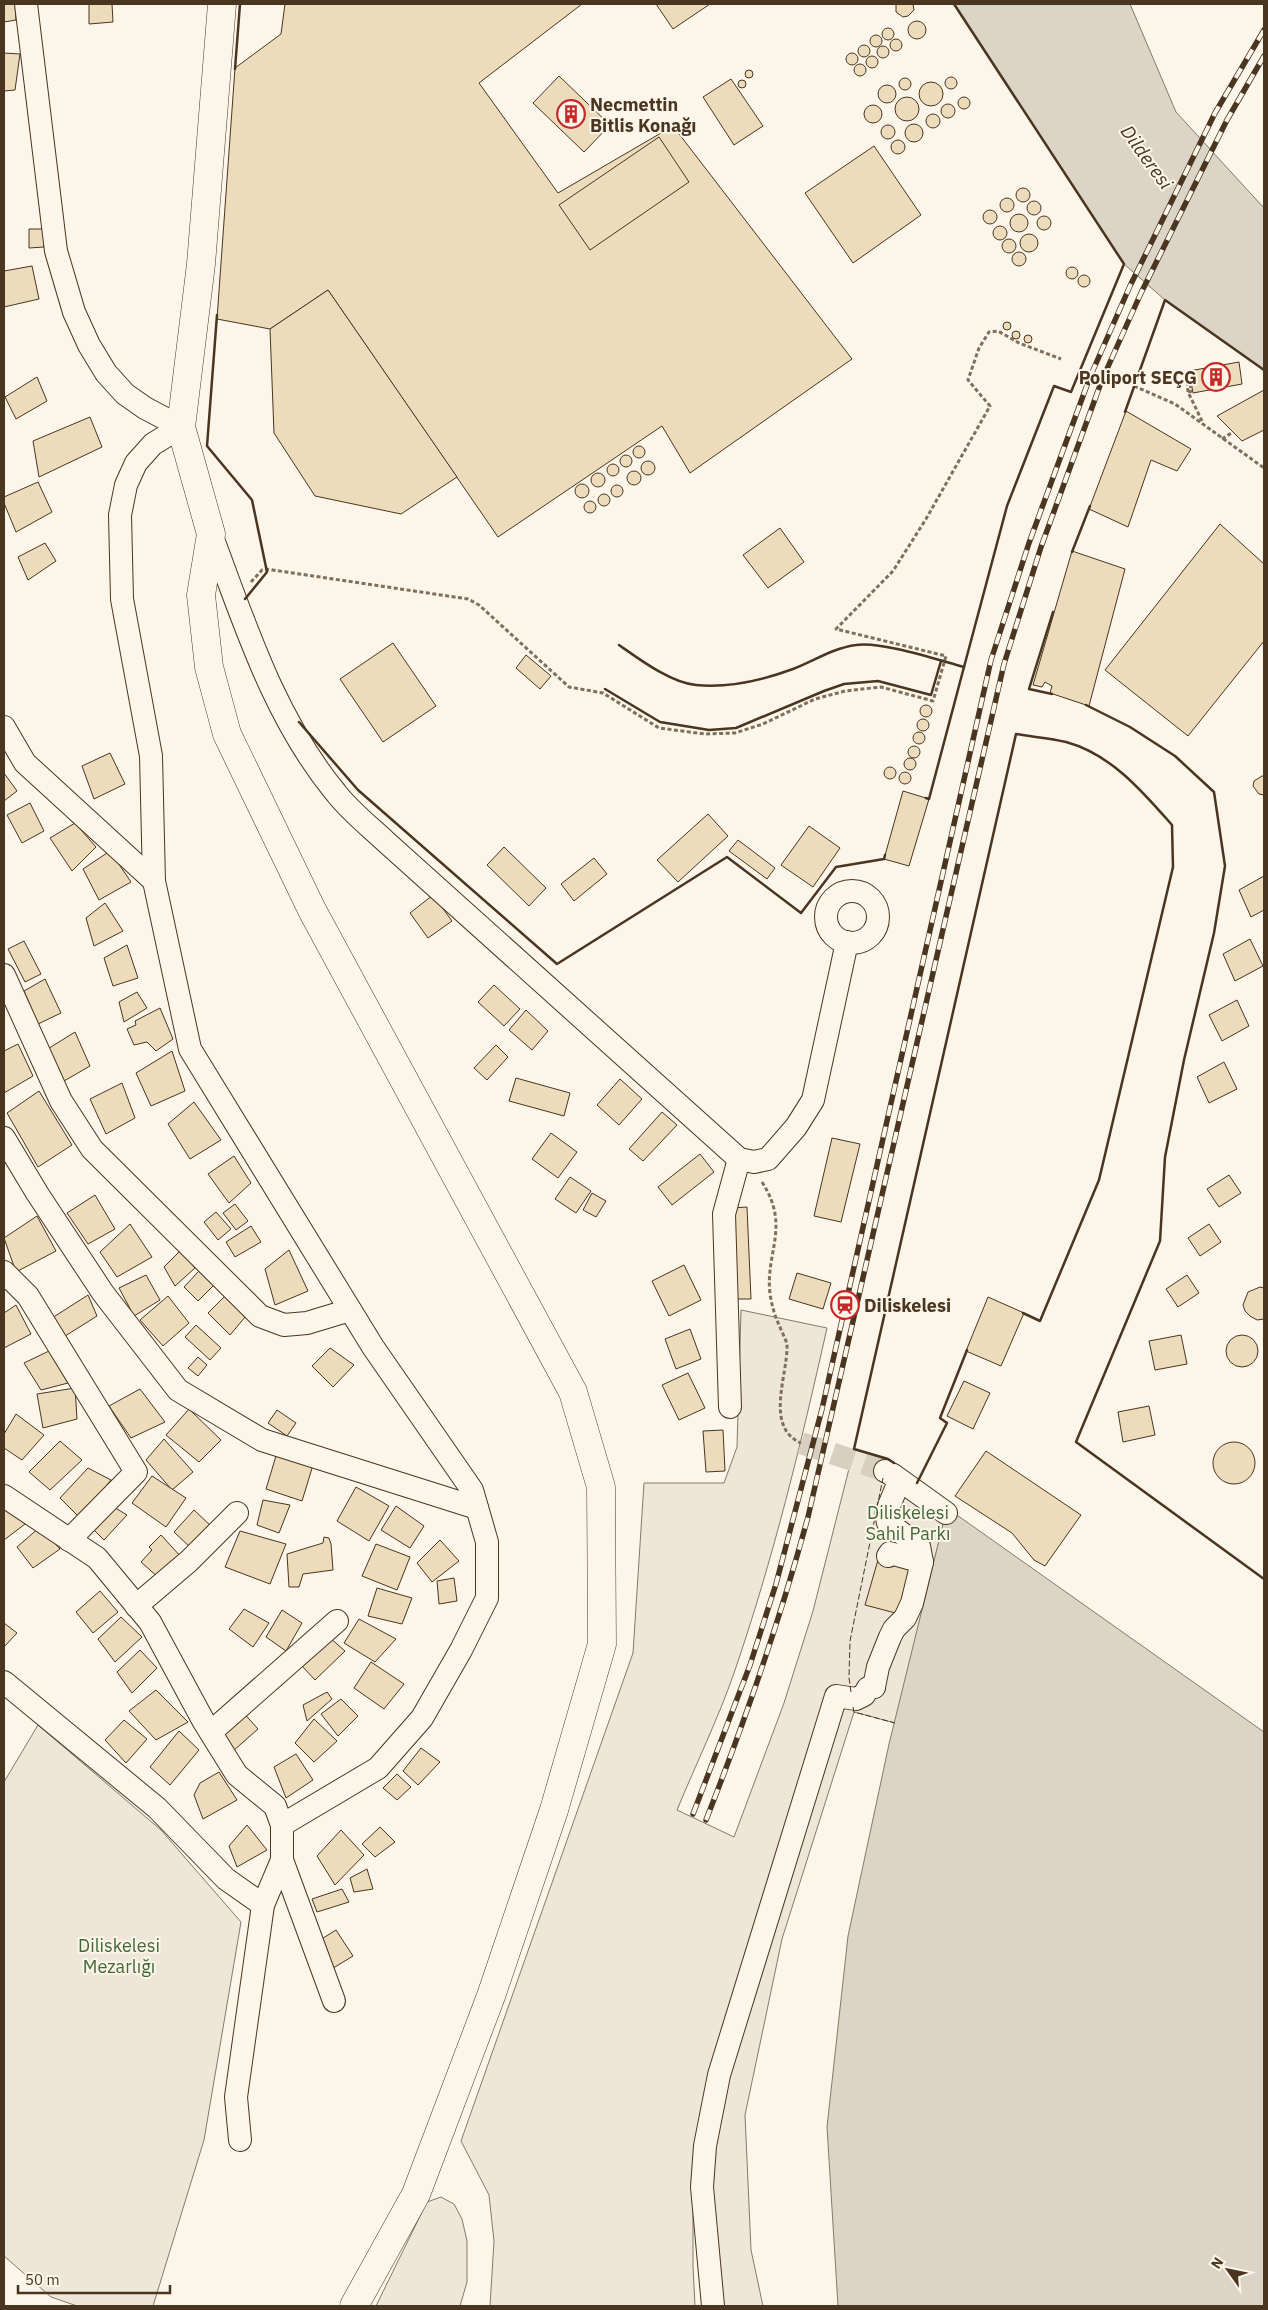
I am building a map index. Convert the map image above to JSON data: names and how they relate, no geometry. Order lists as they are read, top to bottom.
{
  "water": ["Dilderesi"],
  "parks": ["Diliskelesi Sahil Parkı", "Diliskelesi Mezarlığı"],
  "places": {
    "building": ["Necmettin Bitlis Konağı", "Poliport SEÇG"],
    "station": ["Diliskelesi"]
  },
  "scale_bar": "50 m",
  "north": "top left"
}
